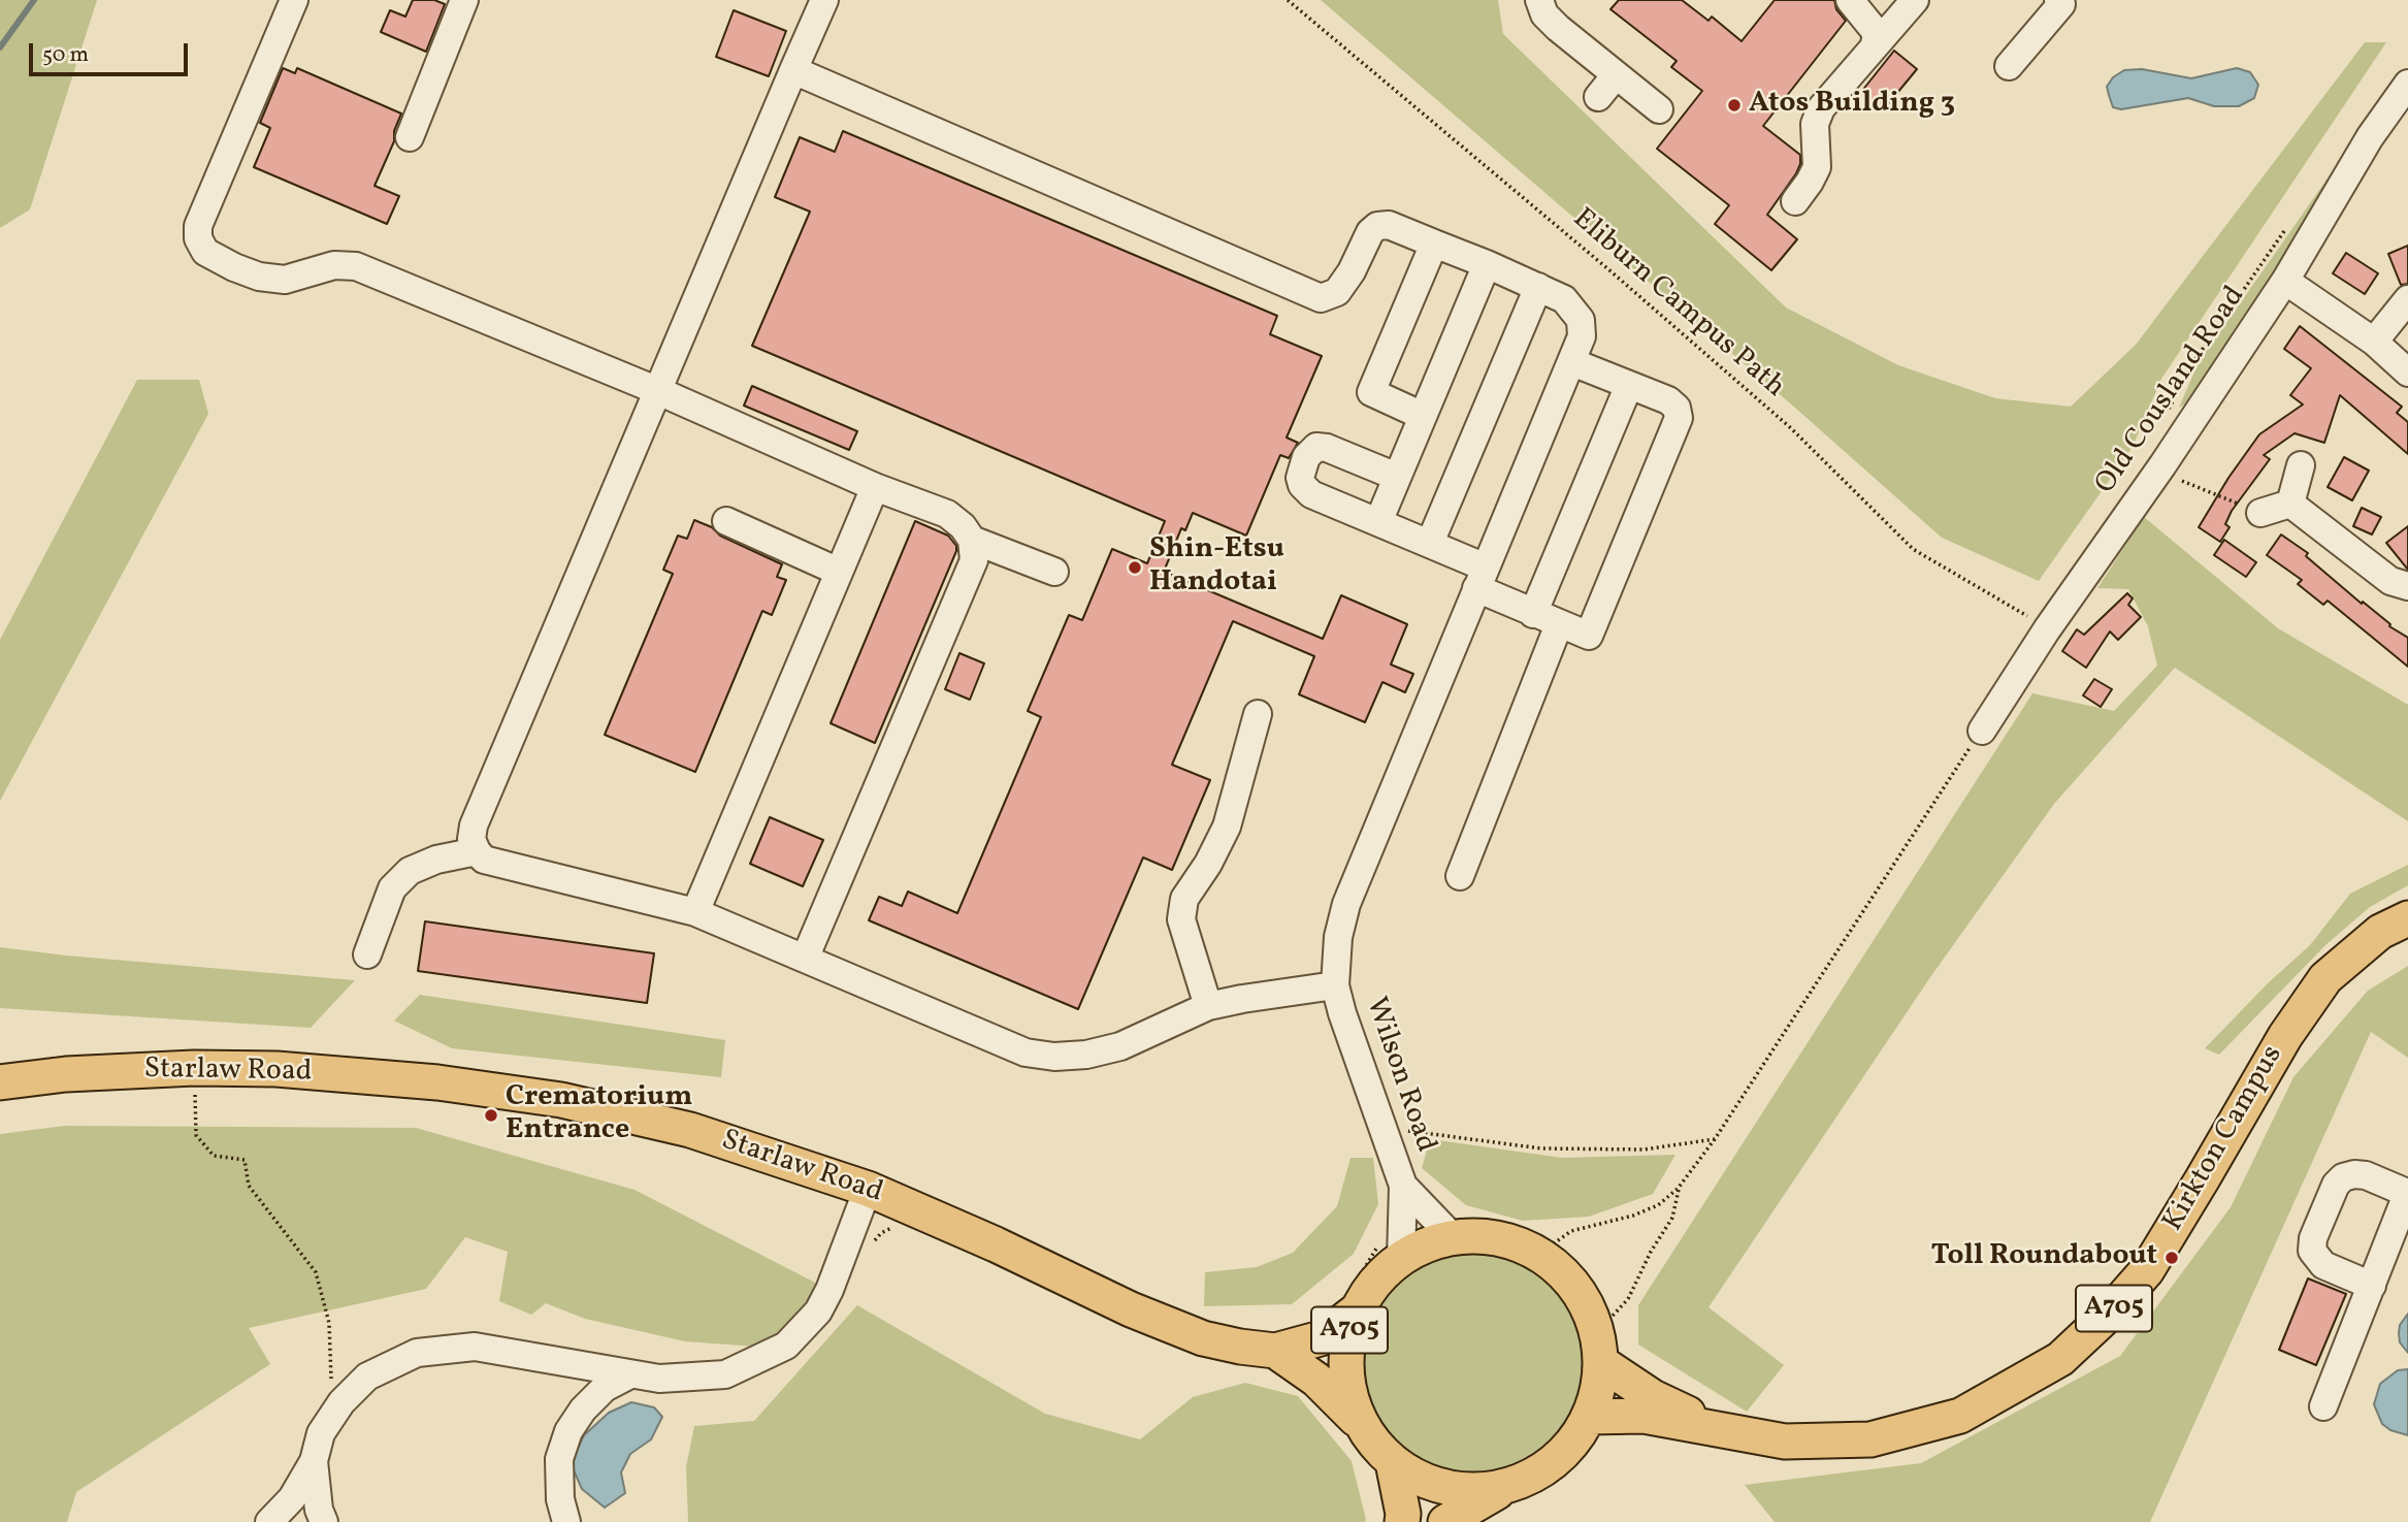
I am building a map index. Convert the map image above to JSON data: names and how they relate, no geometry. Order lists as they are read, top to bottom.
{
  "streets": {
    "main road": ["Starlaw Road", "Kirkton Campus", "A705"],
    "street": ["Old Cousland Road", "Wilson Road"],
    "path": ["Eliburn Campus Path"]
  },
  "crossings": [
    ["Eliburn Campus Path", "Old Cousland Road"],
    ["Wilson Road", "A705"],
    ["Kirkton Campus", "A705"]
  ],
  "places": [
    "Atos Building 3",
    "Shin-Etsu Handotai",
    "Crematorium Entrance",
    "Toll Roundabout"
  ],
  "scale_bar": "50 m"
}
